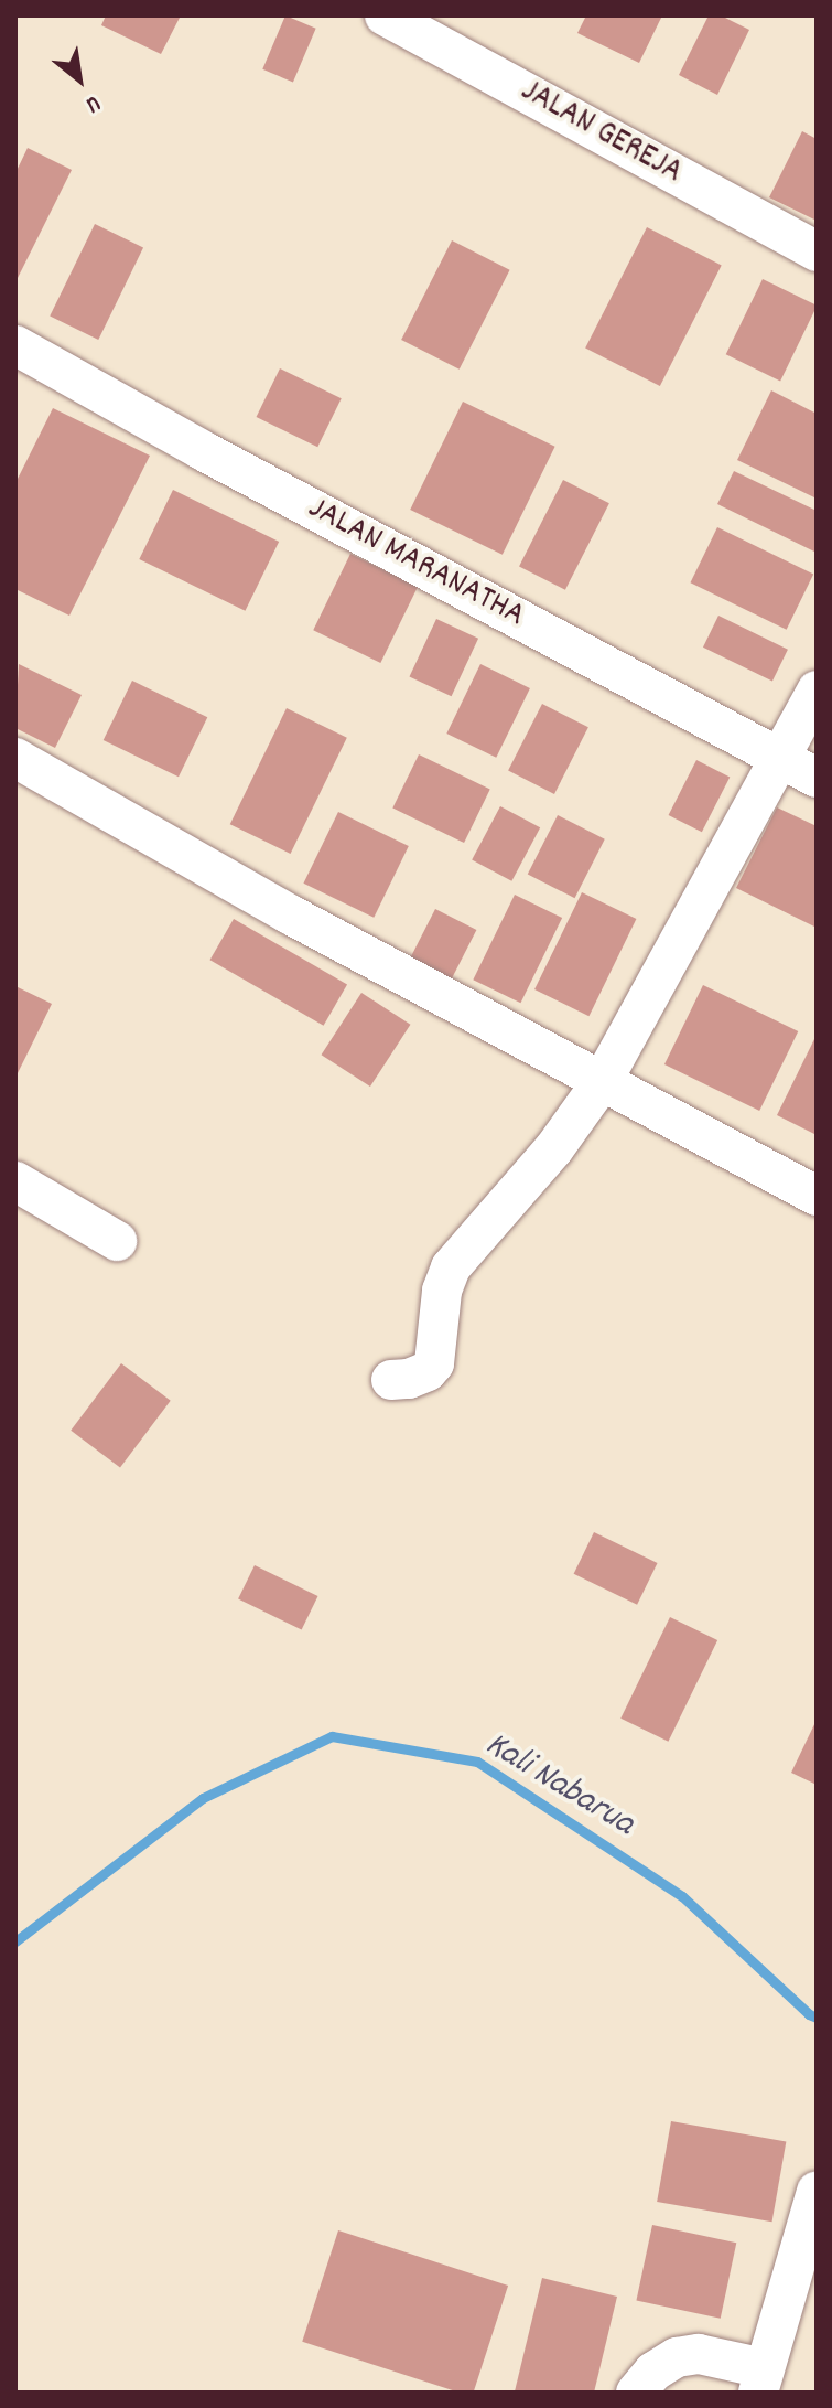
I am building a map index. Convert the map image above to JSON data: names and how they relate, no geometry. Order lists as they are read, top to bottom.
{
  "streets": {
    "street": ["JALAN GEREJA", "JALAN MARANATHA"]
  },
  "water": ["Kali Nabarua"],
  "north": "bottom right"
}
